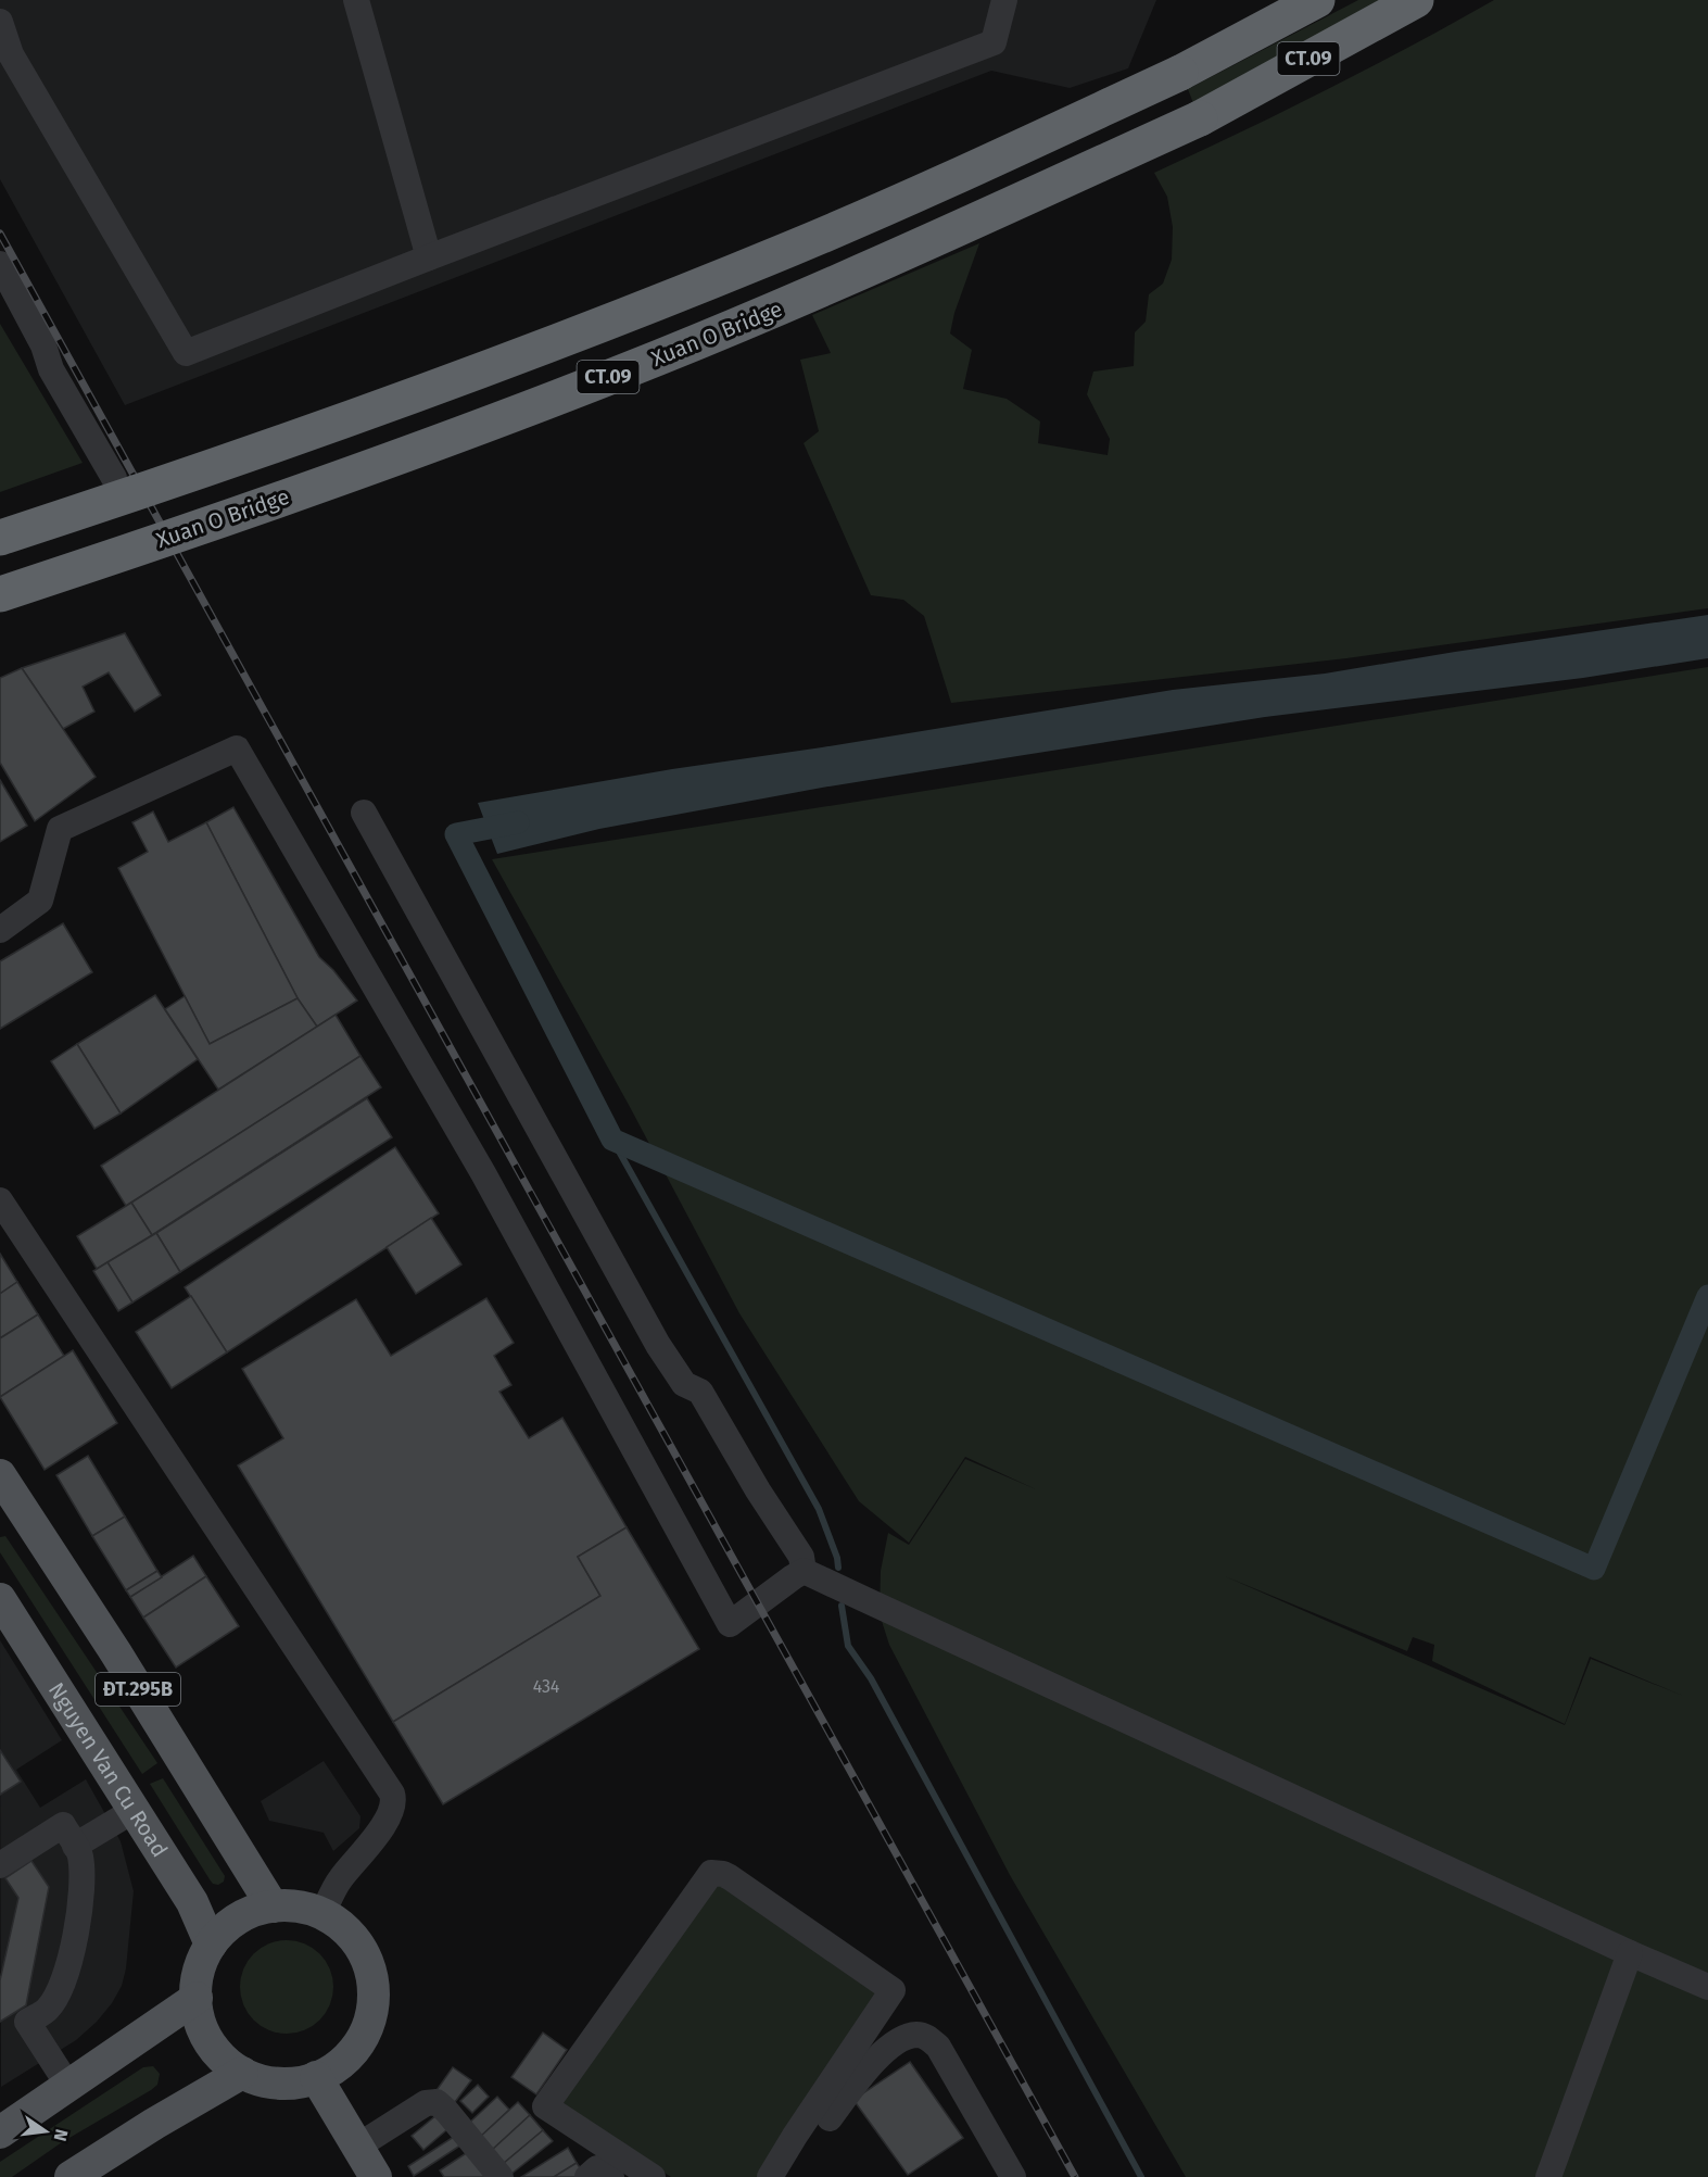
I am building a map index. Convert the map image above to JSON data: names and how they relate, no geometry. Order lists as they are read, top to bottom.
{
  "streets": {
    "highway": ["CT.09", "Xuan O Bridge"],
    "main road": ["ĐT.295B", "Nguyen Van Cu Road"]
  },
  "crossings": [
    ["ĐT.295B", "Nguyen Van Cu Road"]
  ],
  "house_numbers": ["434"],
  "north": "right"
}
